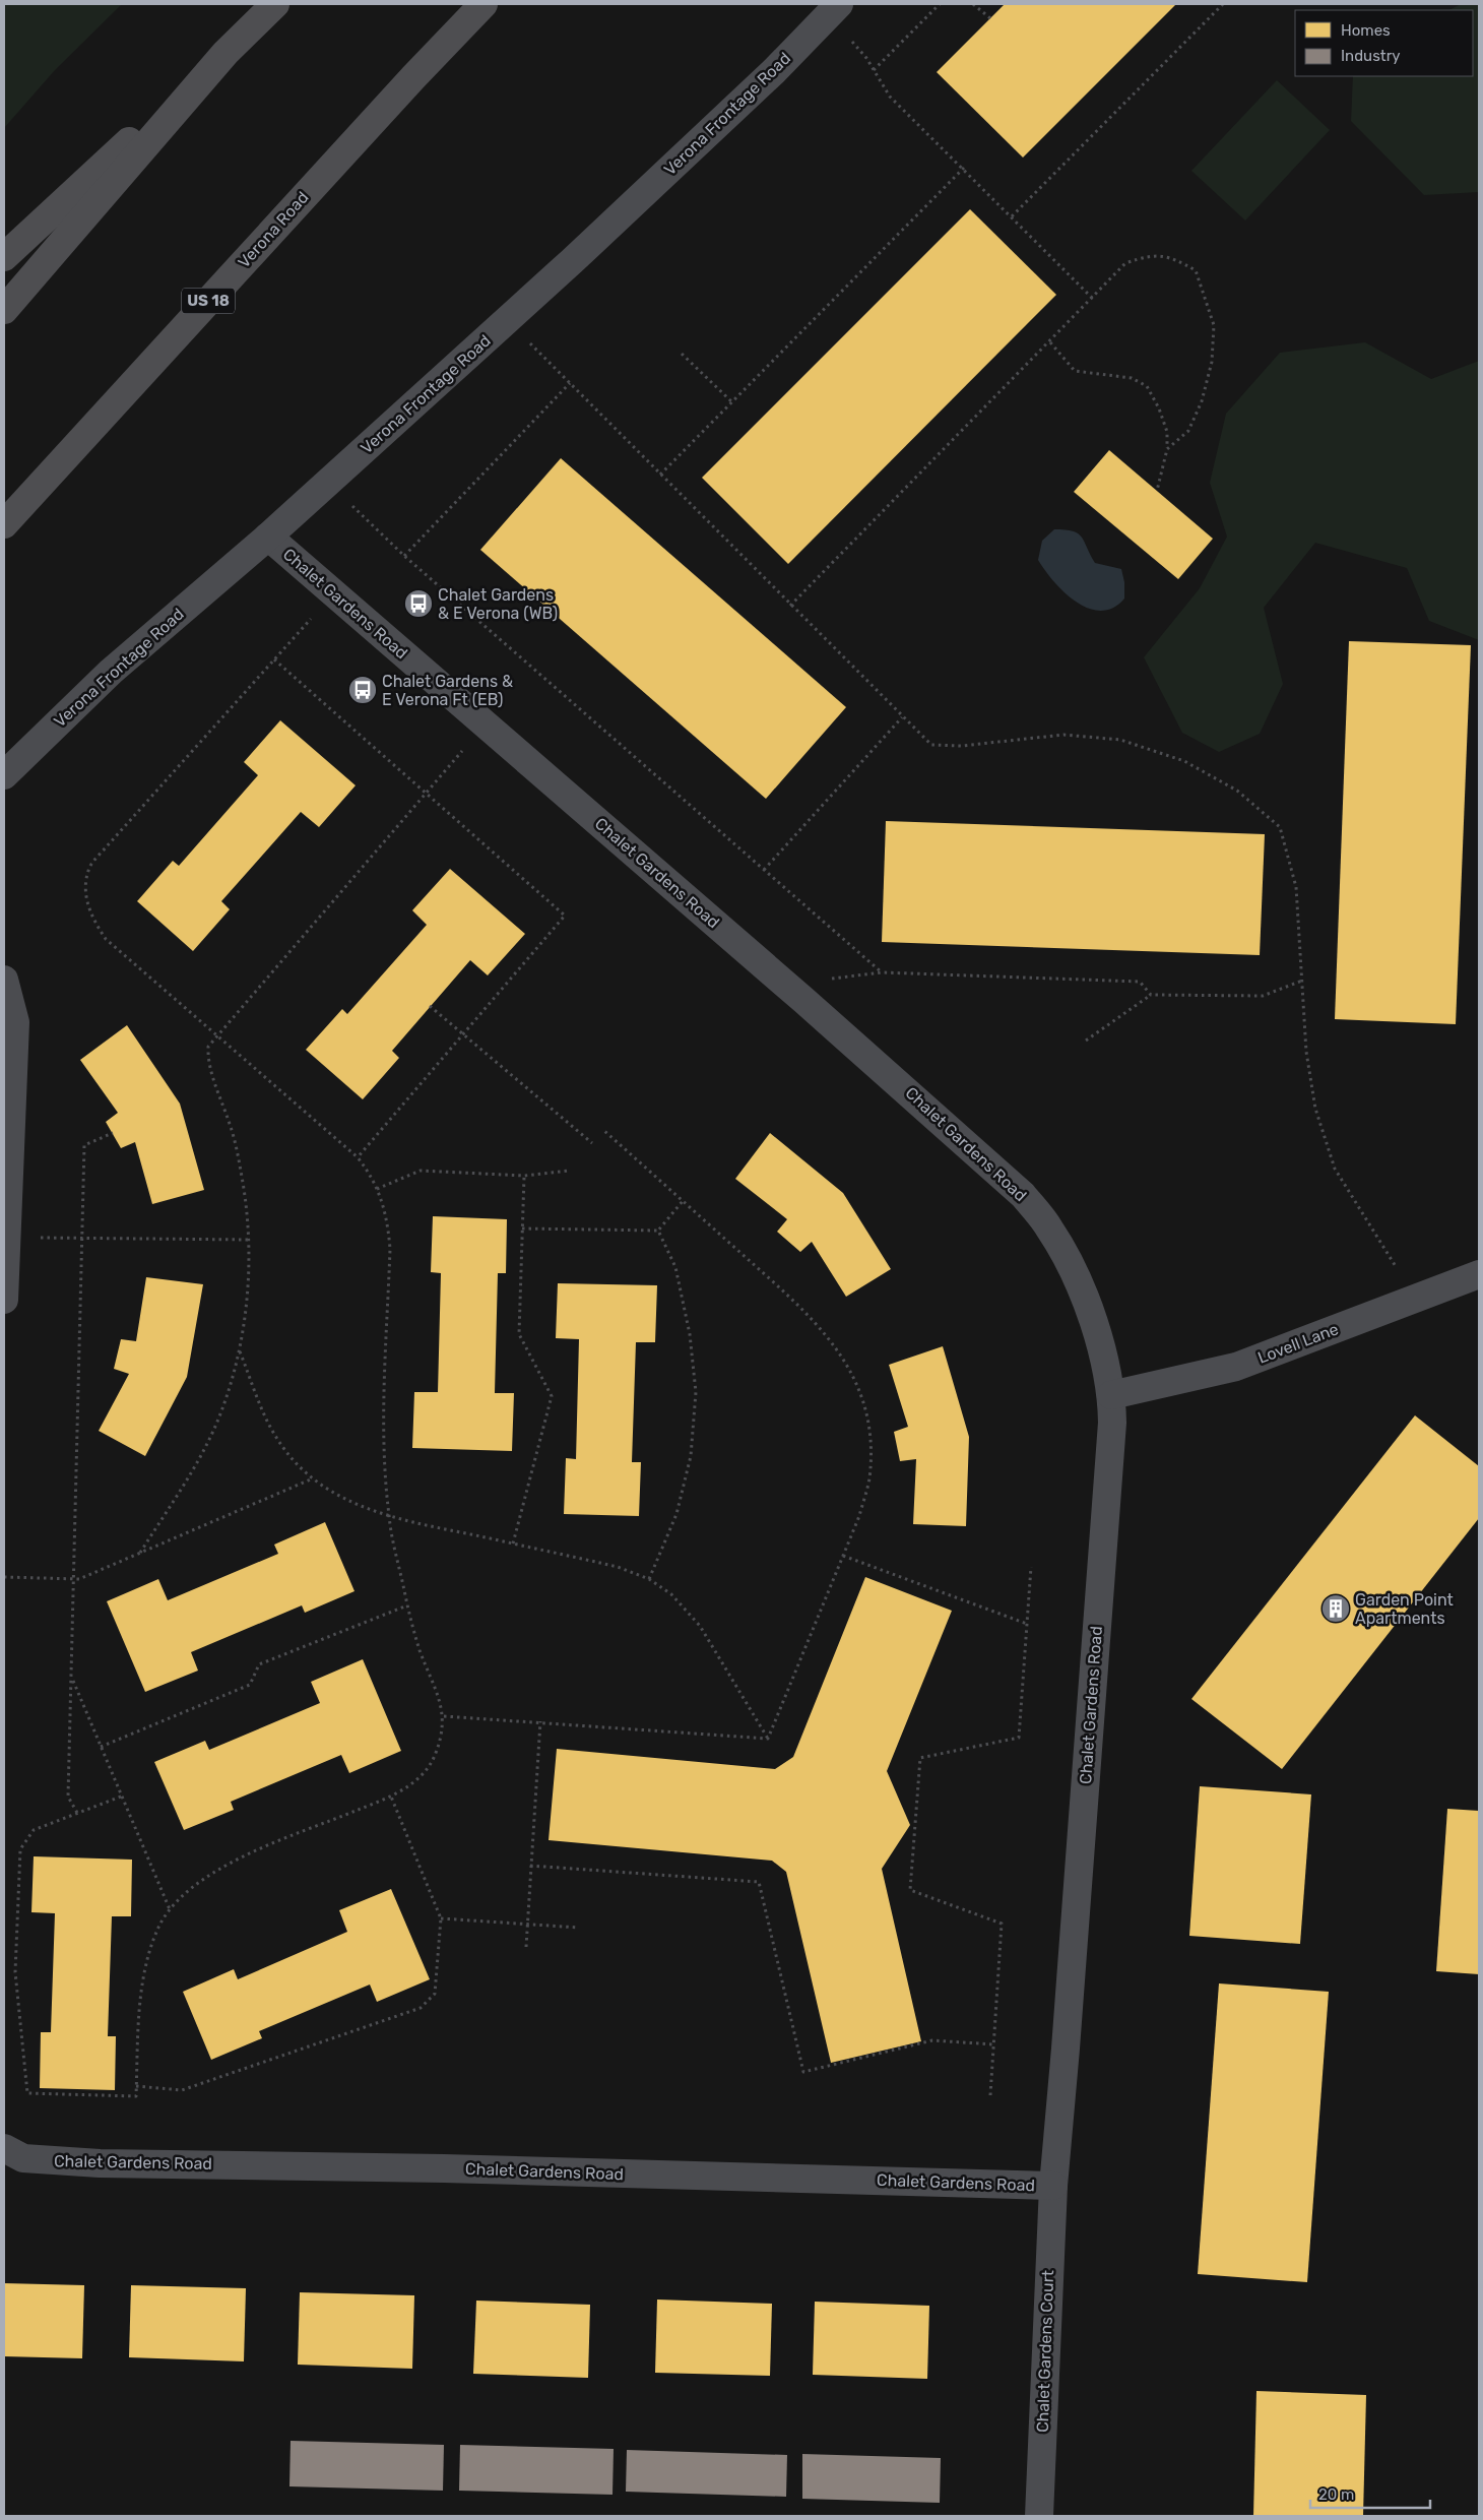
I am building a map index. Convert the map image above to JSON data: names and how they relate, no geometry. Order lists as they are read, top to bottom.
{
  "streets": {
    "highway": ["Verona Road", "US 18"],
    "street": [
      "Verona Frontage Road",
      "Chalet Gardens Road",
      "Lovell Lane",
      "Chalet Gardens Court"
    ]
  },
  "crossings": [
    ["Verona Frontage Road", "Chalet Gardens Road"],
    ["Chalet Gardens Road", "Lovell Lane"],
    ["Chalet Gardens Road", "Chalet Gardens Court"]
  ],
  "places": {
    "bus stop": ["Chalet Gardens & E Verona (WB)", "Chalet Gardens & E Verona Ft (EB)"],
    "building": ["Garden Point Apartments"]
  },
  "legend": ["Homes", "Industry"],
  "scale_bar": "20 m"
}
